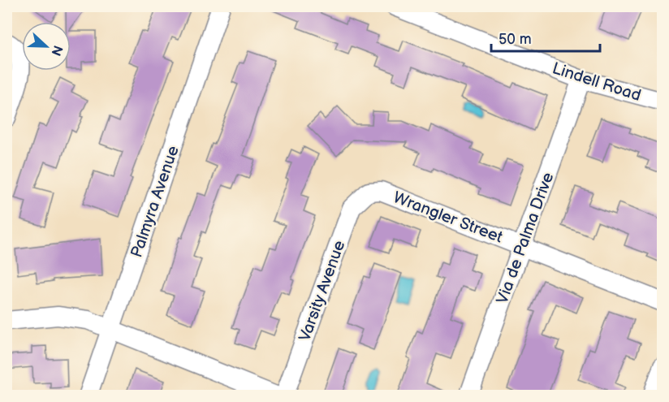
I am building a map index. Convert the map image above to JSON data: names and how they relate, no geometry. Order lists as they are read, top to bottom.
{
  "streets": {
    "street": [
      "Lindell Road",
      "Palmyra Avenue",
      "Wrangler Street",
      "Via de Palma Drive",
      "Varsity Avenue"
    ]
  },
  "crossings": [
    ["Lindell Road", "Via de Palma Drive"],
    ["Wrangler Street", "Via de Palma Drive"],
    ["Wrangler Street", "Varsity Avenue"]
  ],
  "scale_bar": "50 m",
  "north": "right"
}
